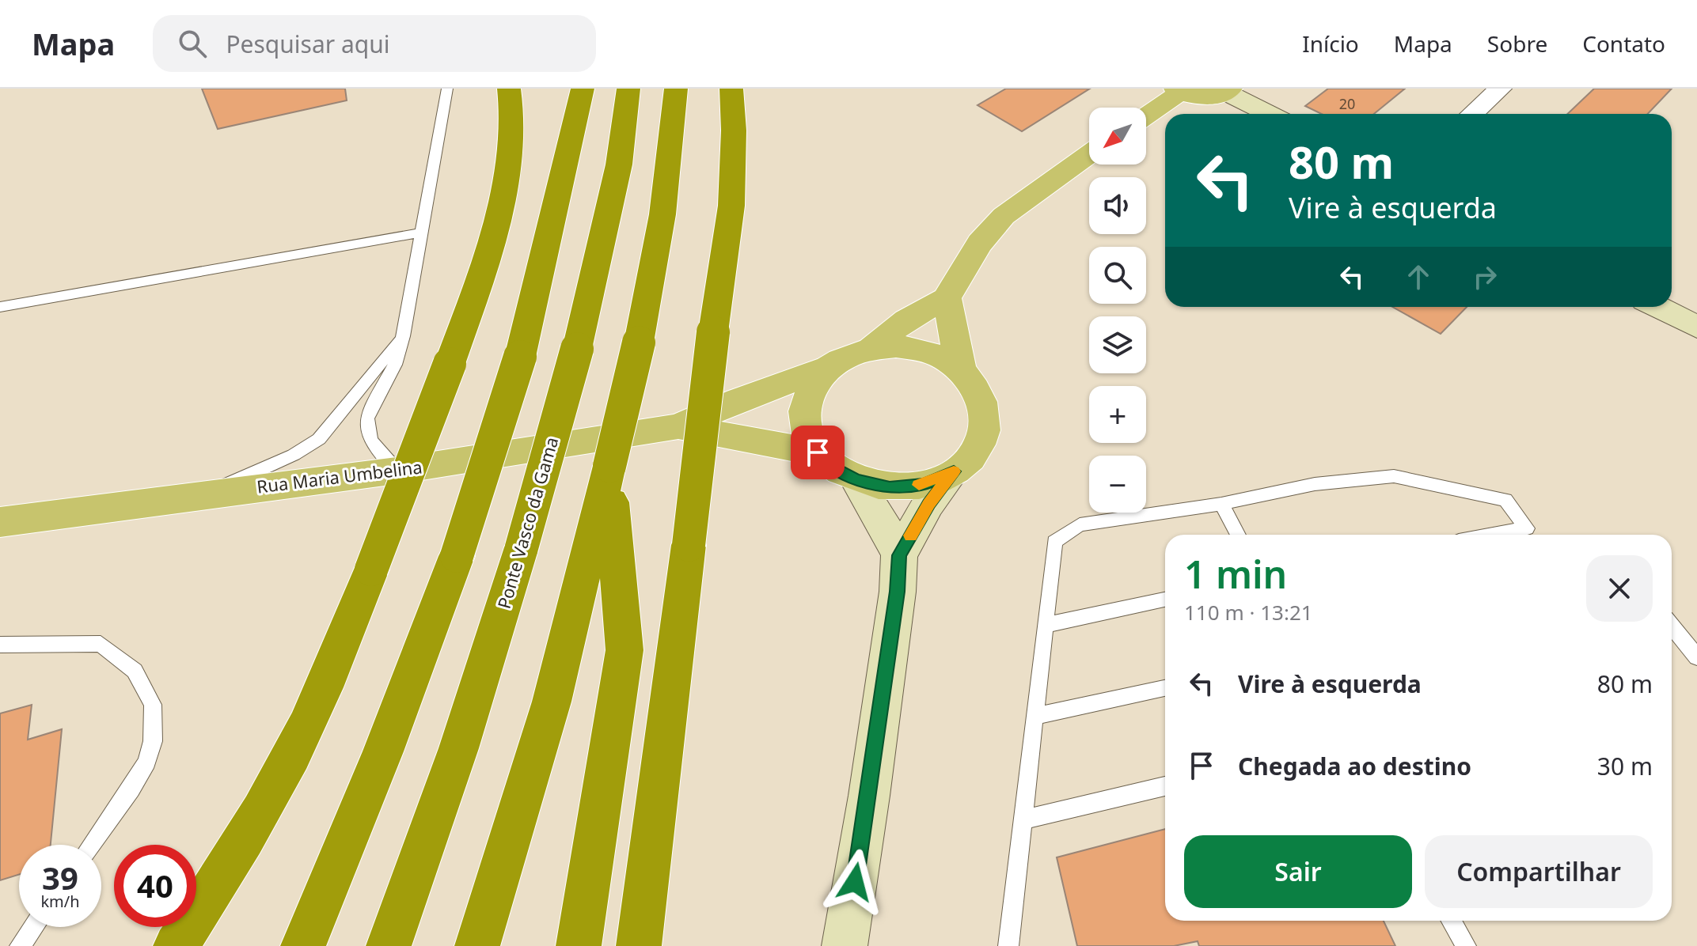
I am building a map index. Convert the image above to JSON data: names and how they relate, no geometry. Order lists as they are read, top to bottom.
{
  "streets": {
    "highway": ["Ponte Vasco da Gama"],
    "main road": ["Rua Maria Umbelina"]
  },
  "house_numbers": ["20"],
  "north": "bottom left",
  "page": {
    "header": "Mapa",
    "search": "Pesquisar aqui",
    "nav": [
      "Início",
      "Mapa",
      "Sobre",
      "Contato"
    ],
    "map_buttons": ["+", "−"],
    "turn": ["80 m", "Vire à esquerda"],
    "heading": ["1 min", "110 m · 13:21"],
    "list": [
      {
        "name": "Vire à esquerda",
        "value": "80 m"
      },
      {
        "name": "Chegada ao destino",
        "value": "30 m"
      }
    ],
    "buttons": ["Sair", "Compartilhar"],
    "speed": "39 km/h",
    "limit": "40"
  }
}
